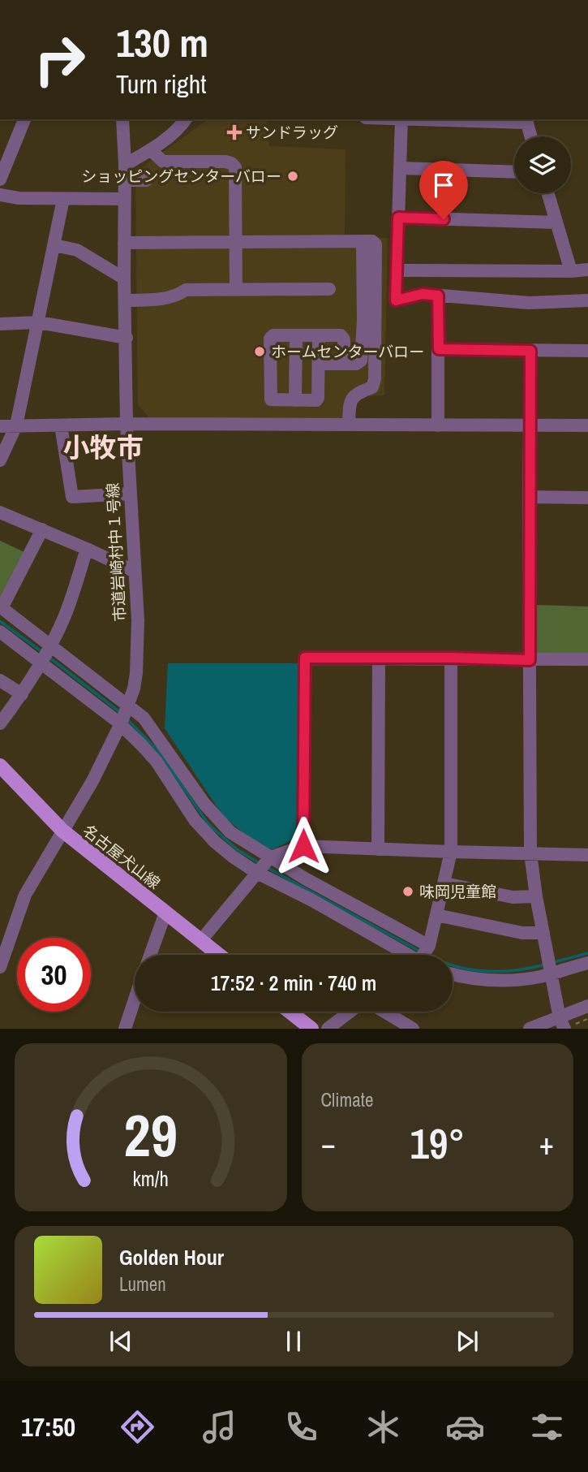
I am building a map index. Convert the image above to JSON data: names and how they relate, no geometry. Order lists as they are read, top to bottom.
{
  "streets": {
    "main road": ["名古屋犬山線"],
    "street": ["市道岩崎村中１号線"]
  },
  "crossings": [
    ["市道岩崎村中１号線", "名古屋犬山線"]
  ],
  "districts": ["小牧市"],
  "places": {
    "health": ["サンドラッグ"],
    "other": ["ショッピングセンターバロー", "ホームセンターバロー", "味岡児童館"]
  },
  "page": {
    "turn": ["130 m", "Turn right"],
    "limit": "30",
    "trip": "17:52 · 2 min · 740 m",
    "tile": "Climate",
    "heat": ["−", "19°", "+"],
    "song": ["Golden Hour", "Lumen"],
    "tabs": "17:50",
    "gauge": ["29", "km/h"]
  }
}
